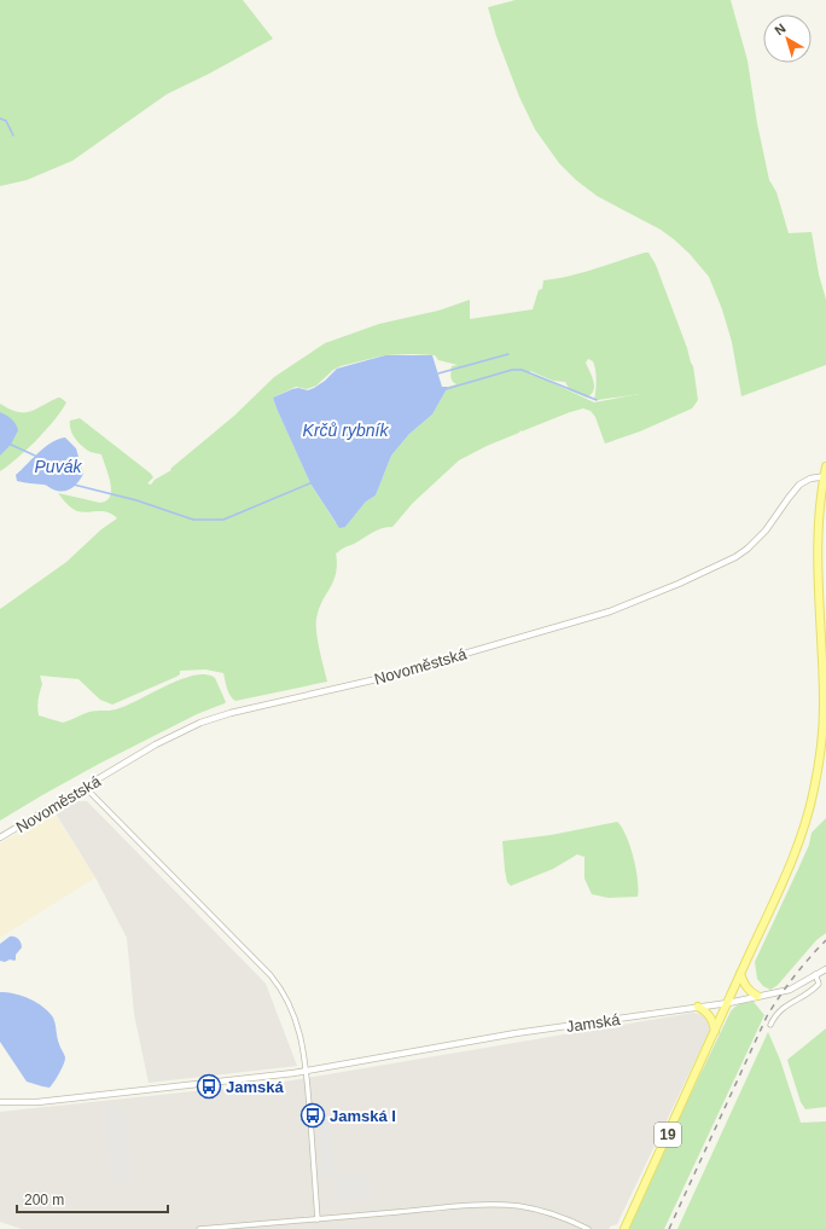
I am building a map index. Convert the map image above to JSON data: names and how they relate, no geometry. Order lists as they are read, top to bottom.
{
  "streets": {
    "main road": ["19"],
    "street": ["Novoměstská", "Jamská"]
  },
  "crossings": [
    ["Novoměstská", "19"],
    ["Jamská", "19"]
  ],
  "water": ["Krčů rybník", "Puvák"],
  "places": {
    "bus stop": ["Jamská", "Jamská I"]
  },
  "scale_bar": "200 m",
  "north": "top left"
}
